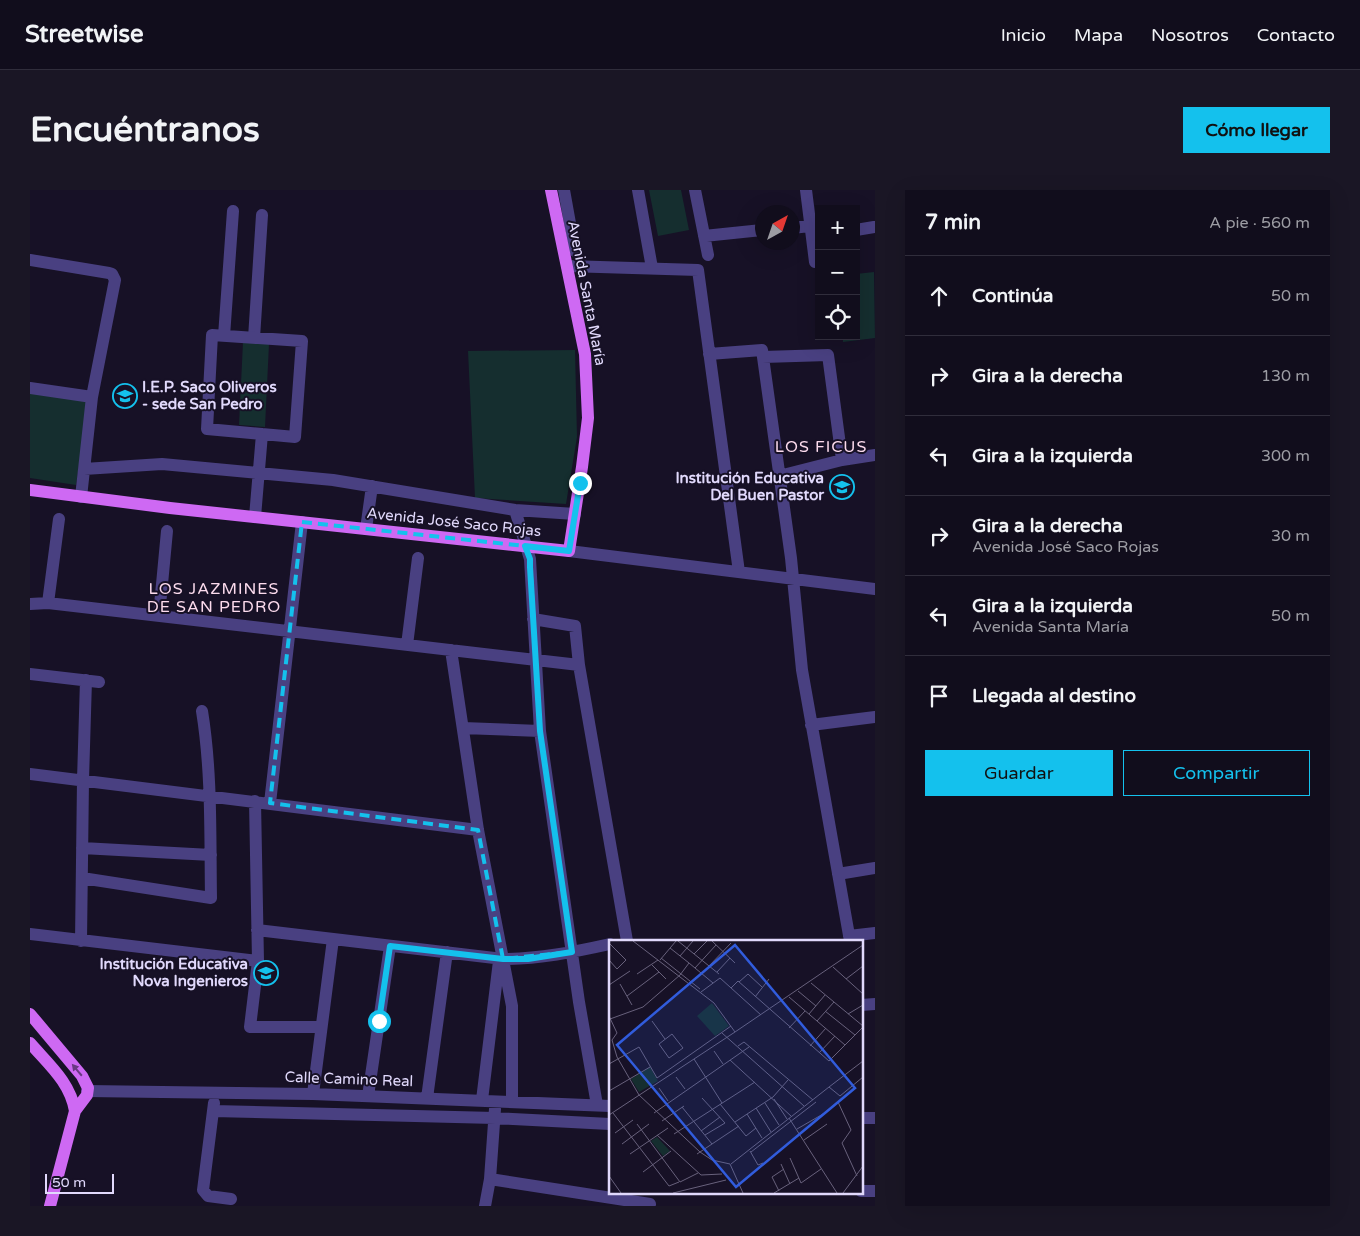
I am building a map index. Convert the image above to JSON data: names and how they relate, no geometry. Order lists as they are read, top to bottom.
{
  "streets": {
    "main road": ["Avenida Santa María", "Avenida José Saco Rojas"],
    "street": ["Calle Camino Real"]
  },
  "crossings": [
    ["Avenida Santa María", "Avenida José Saco Rojas"]
  ],
  "districts": ["LOS FICUS", "LOS JAZMINES DE SAN PEDRO"],
  "places": {
    "school or university": ["I.E.P. Saco Oliveros - sede San Pedro", "Institución Educativa Del Buen Pastor", "Institución Educativa Nova Ingenieros"]
  },
  "scale_bar": "50 m",
  "north": "top right",
  "page": {
    "header": "Streetwise",
    "nav": [
      "Inicio",
      "Mapa",
      "Nosotros",
      "Contacto"
    ],
    "buttons": [
      "Cómo llegar",
      ["Guardar", "Compartir"]
    ],
    "title": "Encuéntranos",
    "heading": ["7 min", "A pie · 560 m"],
    "map_buttons": ["+", "−"],
    "list": [
      ["Continúa", "50 m"],
      ["Gira a la derecha", "130 m"],
      ["Gira a la izquierda", "300 m"],
      ["Gira a la derecha", "Avenida José Saco Rojas", "30 m"],
      ["Gira a la izquierda", "Avenida Santa María", "50 m"],
      "Llegada al destino"
    ],
    "scale": "50 m"
  }
}
